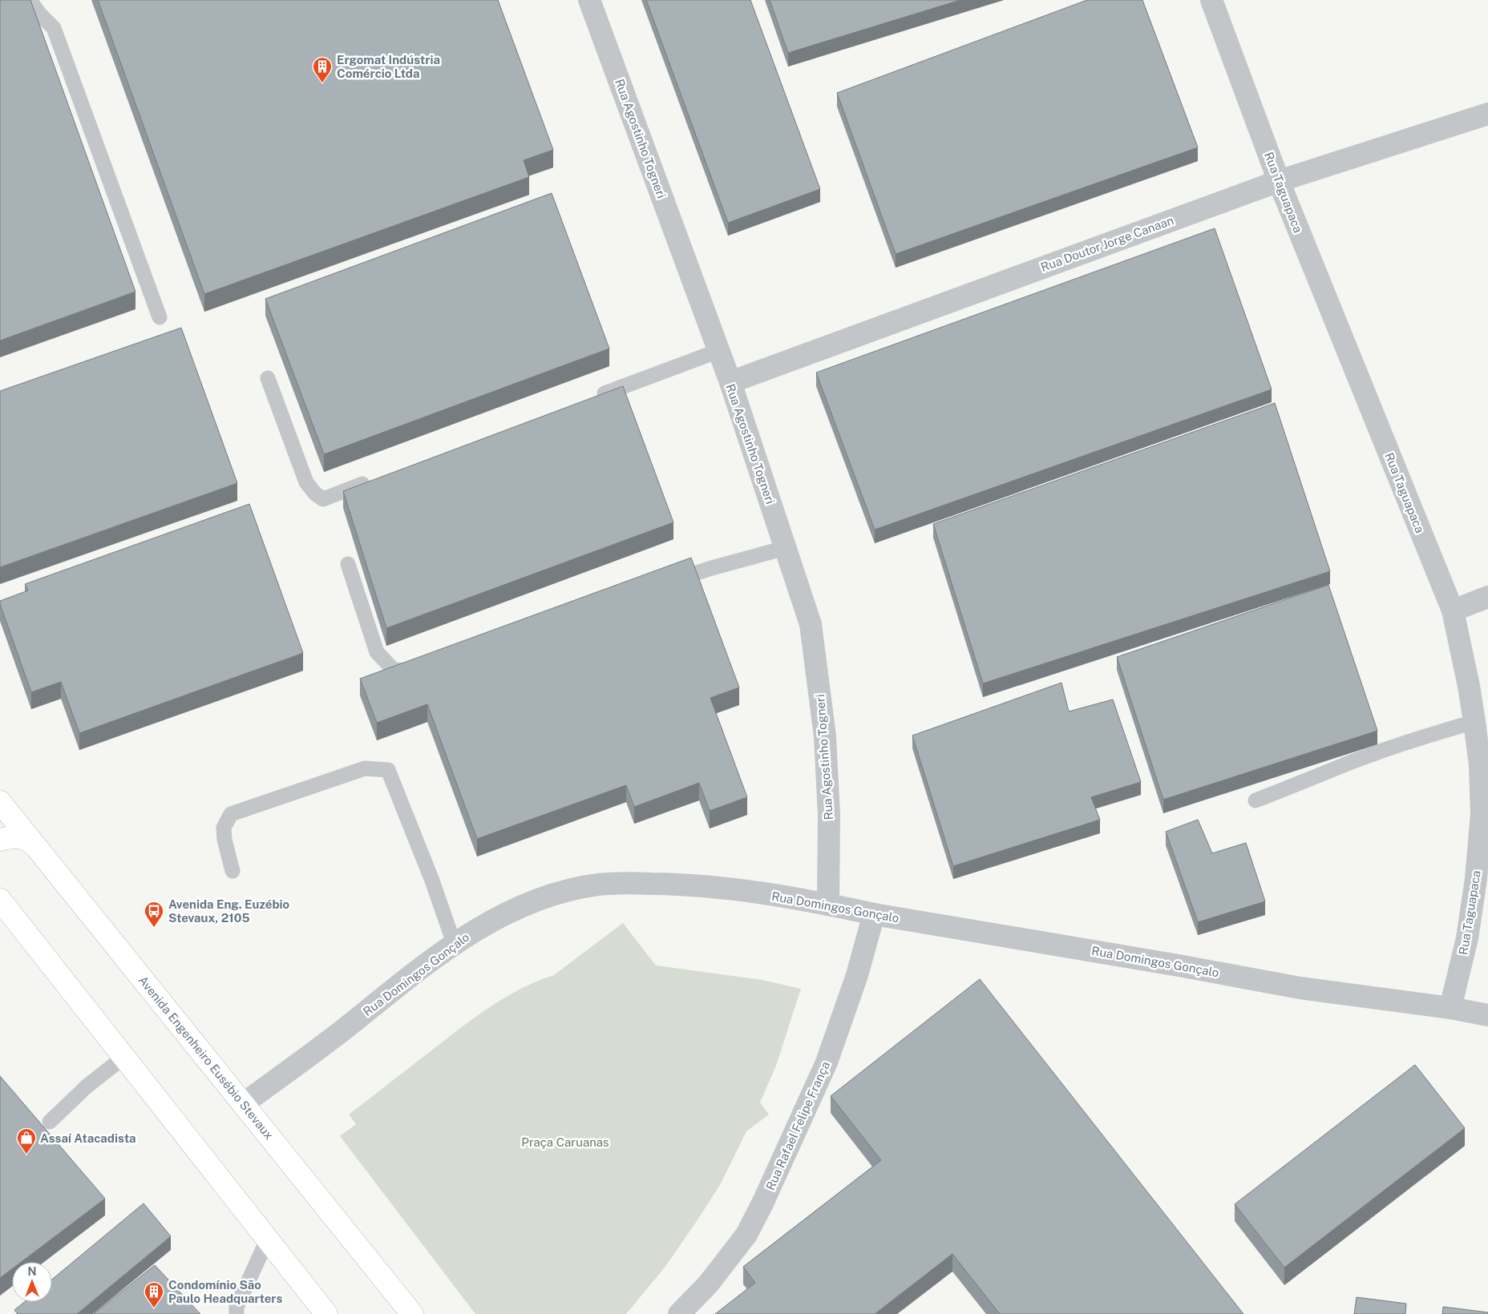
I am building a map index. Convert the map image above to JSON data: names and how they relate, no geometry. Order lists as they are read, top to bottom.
{
  "streets": {
    "main road": ["Avenida Engenheiro Eusébio Stevaux"],
    "street": [
      "Rua Agostinho Togneri",
      "Rua Taguapaca",
      "Rua Doutor Jorge Canaan",
      "Rua Domingos Gonçalo",
      "Rua Rafael Felipe França"
    ]
  },
  "crossings": [
    ["Rua Agostinho Togneri", "Rua Doutor Jorge Canaan"],
    ["Rua Agostinho Togneri", "Rua Domingos Gonçalo"],
    ["Rua Taguapaca", "Rua Doutor Jorge Canaan"],
    ["Rua Taguapaca", "Rua Domingos Gonçalo"],
    ["Rua Domingos Gonçalo", "Avenida Engenheiro Eusébio Stevaux"],
    ["Rua Domingos Gonçalo", "Rua Rafael Felipe França"]
  ],
  "parks": ["Praça Caruanas"],
  "places": {
    "building": ["Ergomat Indústria Comércio Ltda", "Condomínio São Paulo Headquarters"],
    "bus stop": ["Avenida Eng. Euzébio Stevaux, 2105"],
    "shop": ["Assaí Atacadista"]
  },
  "north": "top"
}
